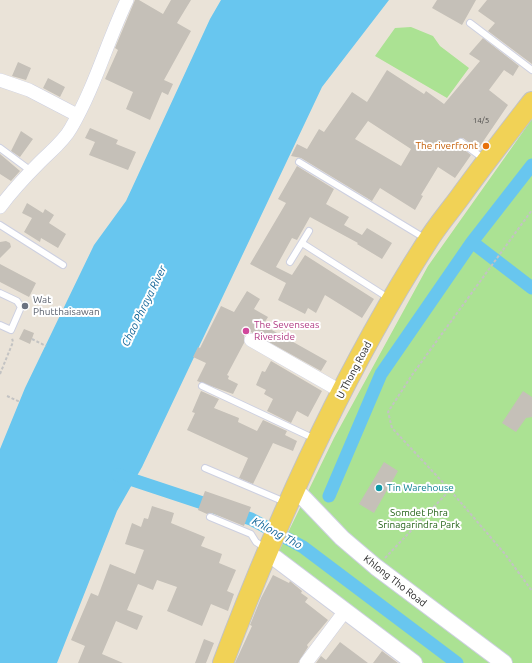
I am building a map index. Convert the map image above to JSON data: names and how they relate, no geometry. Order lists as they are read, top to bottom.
{
  "streets": {
    "main road": ["U Thong Road"],
    "street": ["Khlong Tho Road"]
  },
  "crossings": [
    ["U Thong Road", "Khlong Tho Road"]
  ],
  "water": ["Chao Phraya River", "Khlong Tho"],
  "parks": ["Somdet Phra Srinagarindra Park"],
  "places": [
    "The riverfront",
    "Wat Phutthaisawan",
    "The Sevenseas Riverside",
    "Tin Warehouse"
  ],
  "house_numbers": ["14/5"]
}
